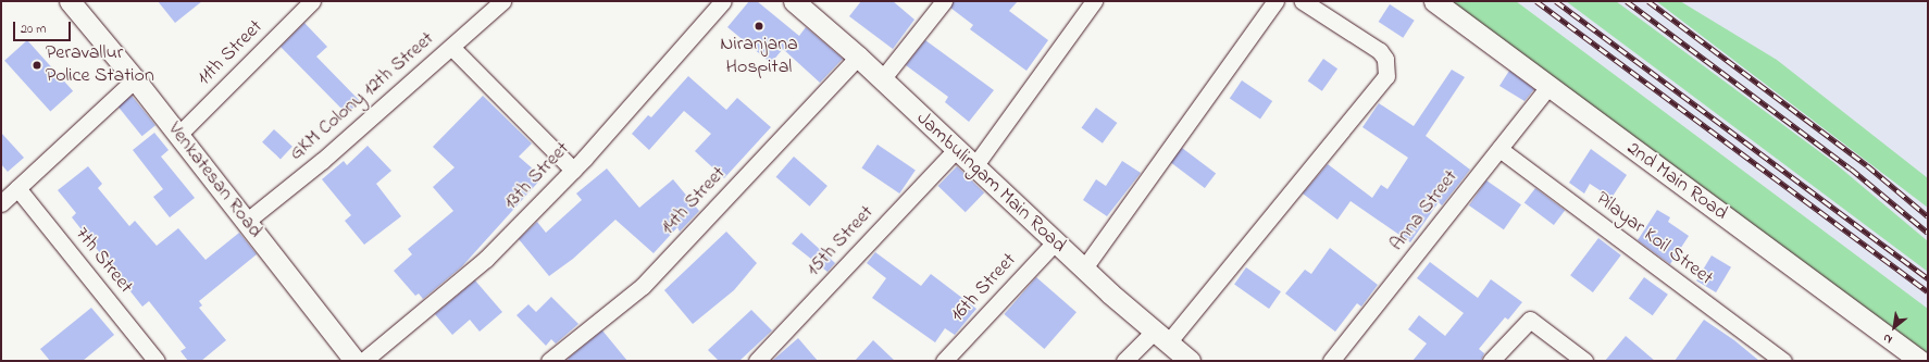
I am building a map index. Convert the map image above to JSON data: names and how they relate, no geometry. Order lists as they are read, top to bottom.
{
  "streets": {
    "street": [
      "11th Street",
      "GKM Colony 12th Street",
      "13th Street",
      "Venkatesan Road",
      "2nd Main Road",
      "Jambulingam Main Road",
      "14th Street",
      "Anna Street",
      "Pilayar Koil Street",
      "15th Street",
      "7th Street",
      "16th Street"
    ]
  },
  "crossings": [
    ["11th Street", "Venkatesan Road"],
    ["GKM Colony 12th Street", "Venkatesan Road"],
    ["2nd Main Road", "Anna Street"],
    ["Jambulingam Main Road", "14th Street"],
    ["Jambulingam Main Road", "15th Street"],
    ["Jambulingam Main Road", "16th Street"],
    ["Anna Street", "Pilayar Koil Street"]
  ],
  "places": ["Niranjana Hospital", "Peravallur Police Station"],
  "scale_bar": "20 m",
  "north": "bottom left"
}
